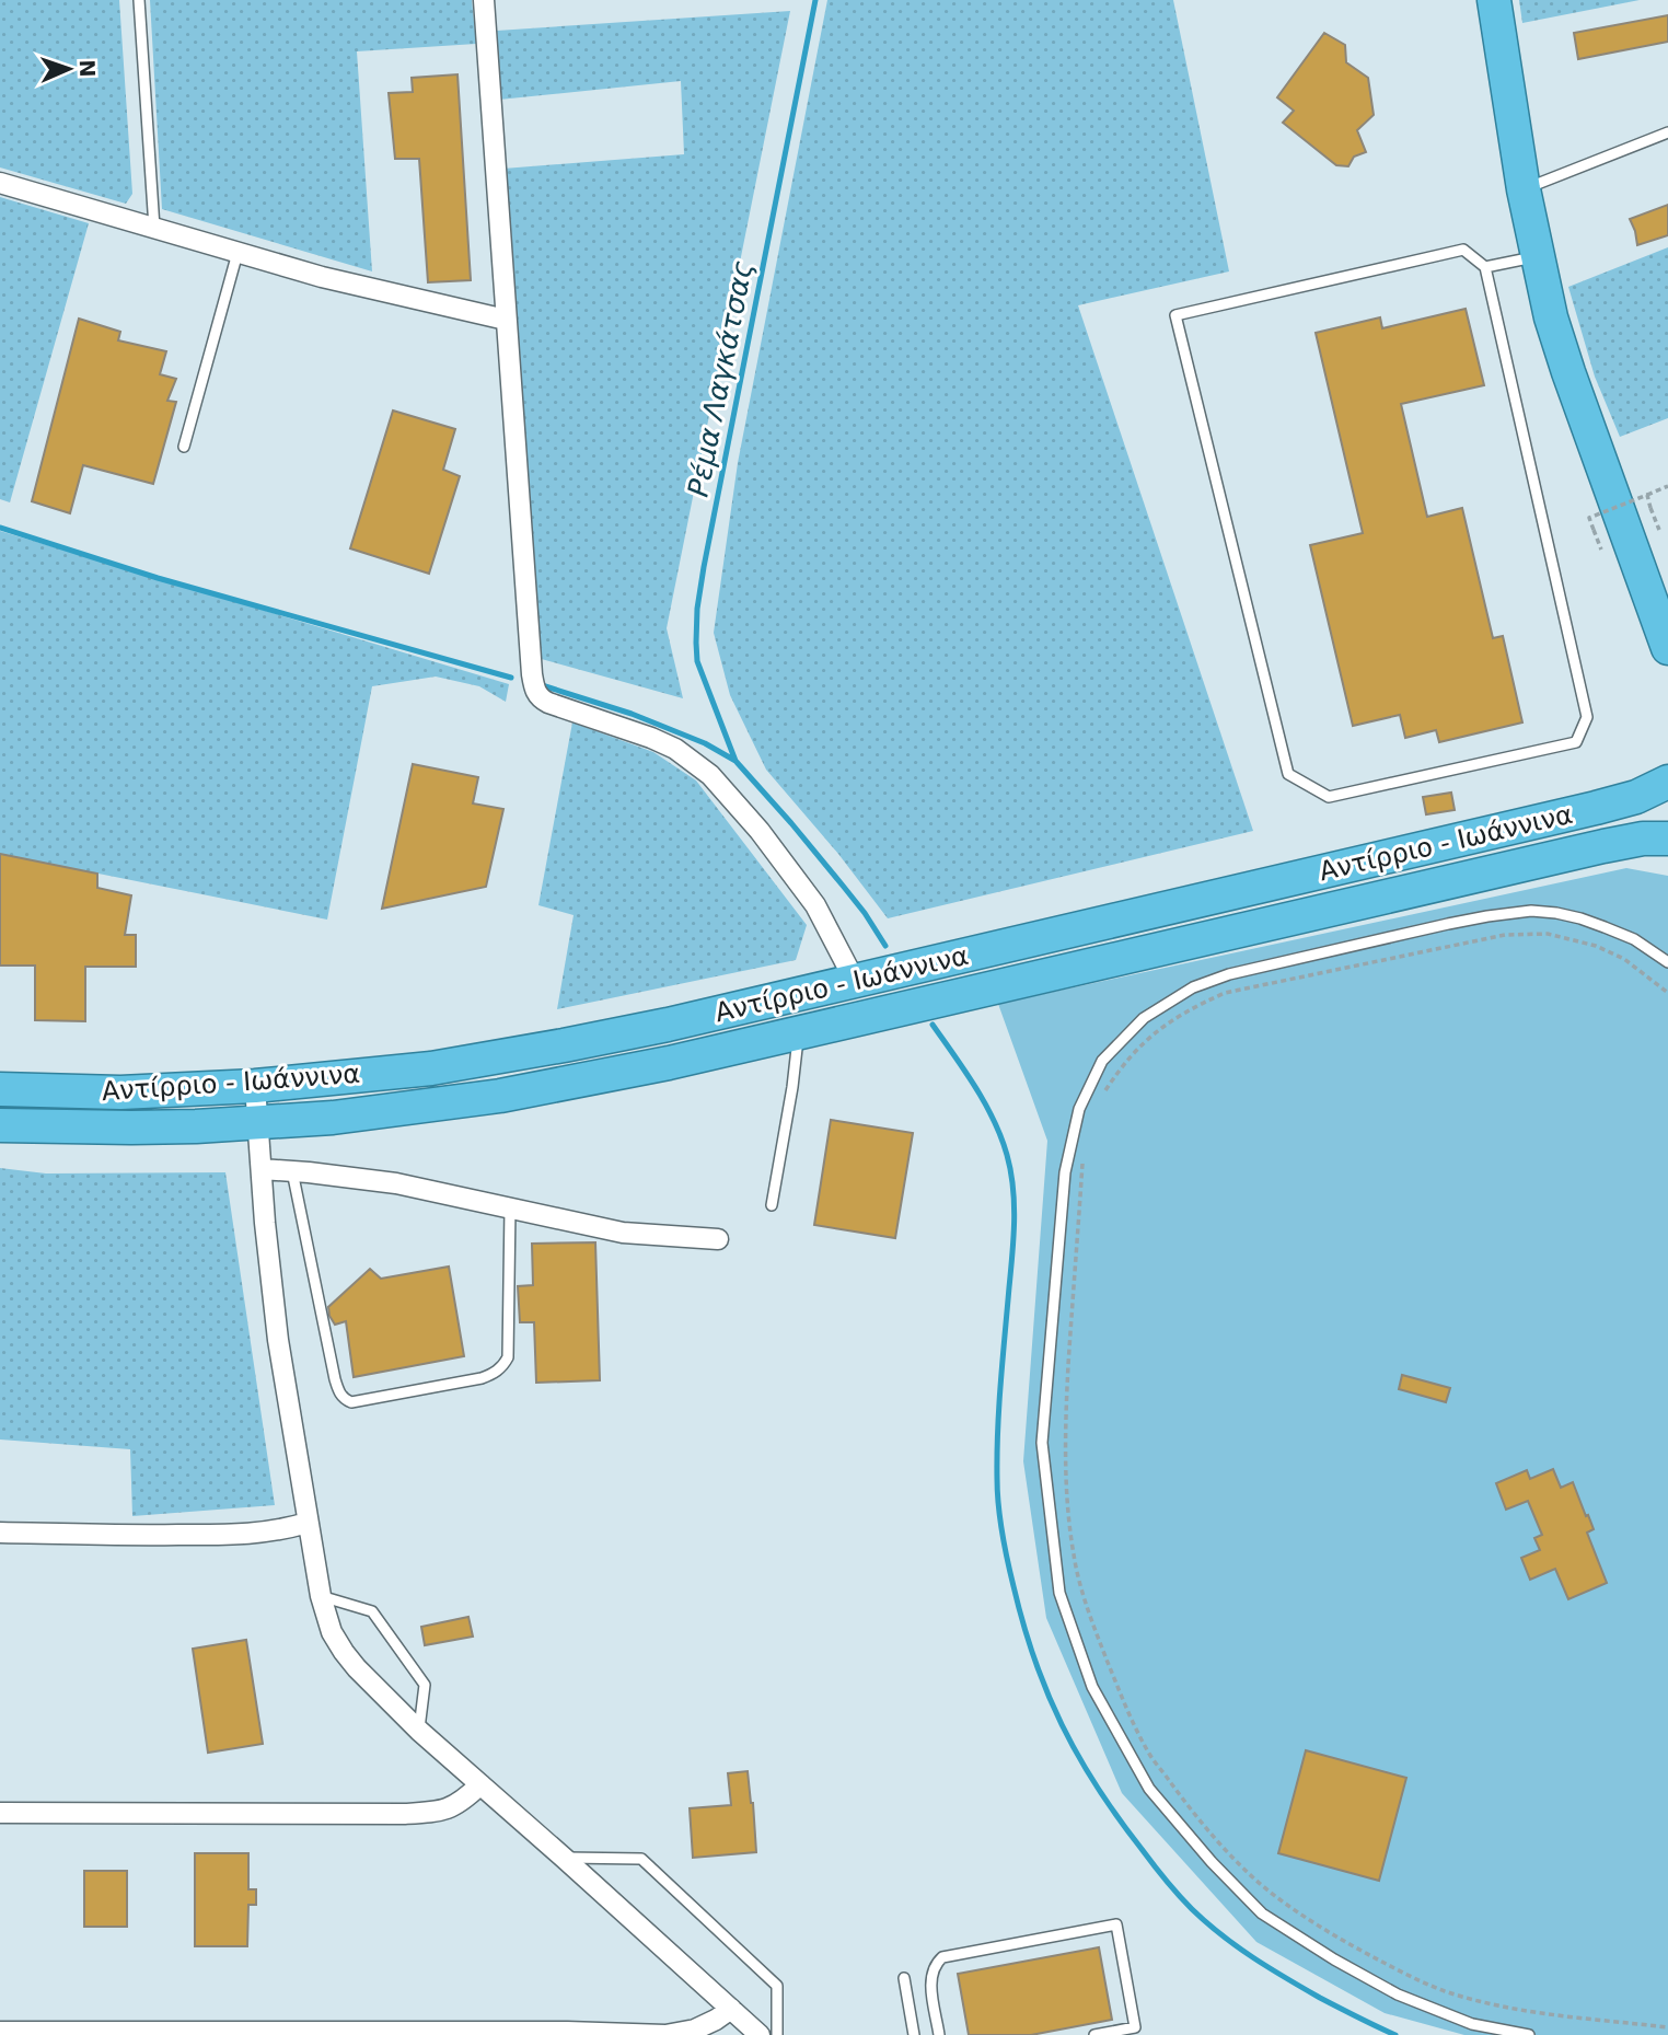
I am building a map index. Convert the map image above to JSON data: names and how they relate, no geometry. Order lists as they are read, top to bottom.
{
  "streets": {
    "highway": ["Αντίρριο - Ιωάννινα"]
  },
  "water": ["Ρέμα Λαγκάτσας"],
  "north": "right"
}
